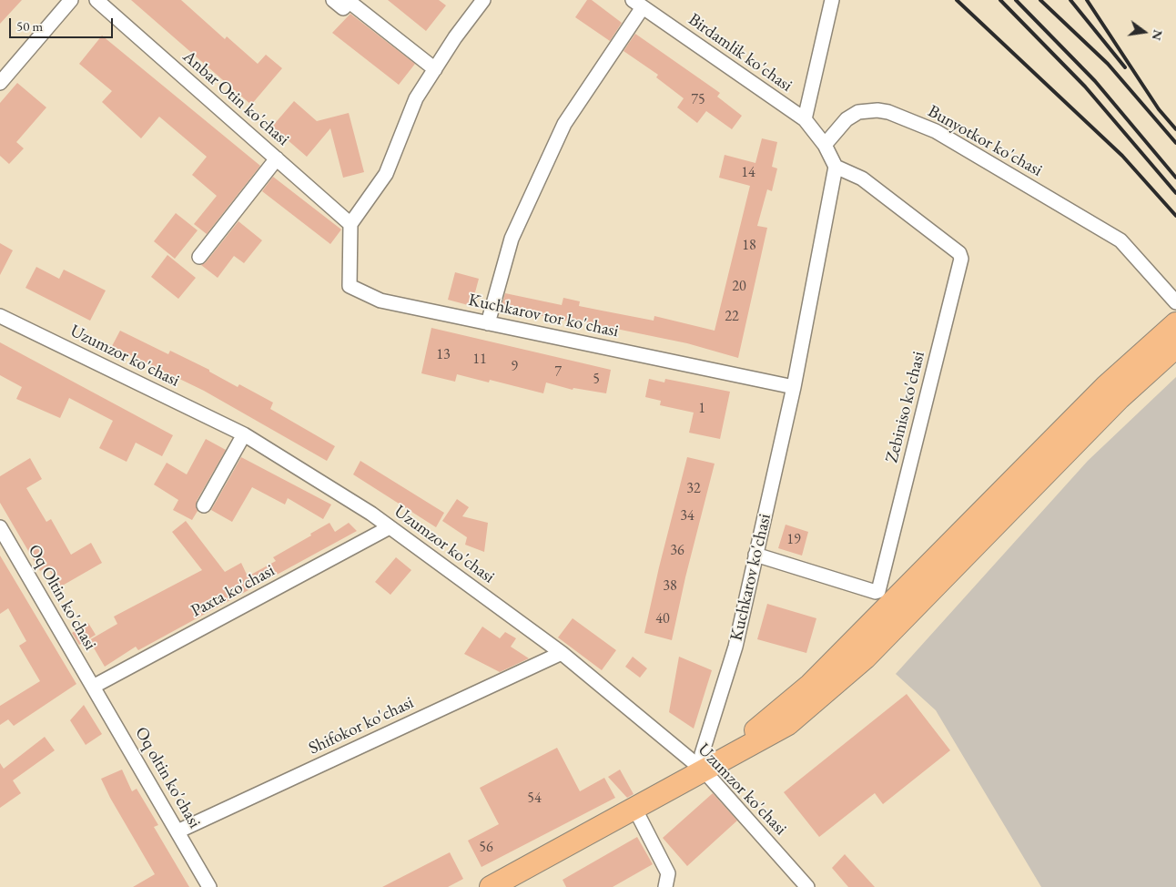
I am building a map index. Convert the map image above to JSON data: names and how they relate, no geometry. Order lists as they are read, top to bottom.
{
  "streets": {
    "street": [
      "Birdamlik ko'chasi",
      "Anbar Otin ko'chasi",
      "Bunyotkor ko'chasi",
      "Kuchkarov tor ko'chasi",
      "Uzumzor ko'chasi",
      "Zebiniso ko'chasi",
      "Kuchkarov ko'chasi",
      "Paxta ko'chasi",
      "Oq Oltin ko'chasi",
      "Shifokor ko'chasi",
      "Oq oltin ko'chasi"
    ]
  },
  "crossings": [
    ["Anbar Otin ko'chasi", "Kuchkarov tor ko'chasi"],
    ["Kuchkarov tor ko'chasi", "Kuchkarov ko'chasi"],
    ["Uzumzor ko'chasi", "Kuchkarov ko'chasi"],
    ["Uzumzor ko'chasi", "Paxta ko'chasi"],
    ["Uzumzor ko'chasi", "Shifokor ko'chasi"],
    ["Zebiniso ko'chasi", "Kuchkarov ko'chasi"],
    ["Paxta ko'chasi", "Oq Oltin ko'chasi"],
    ["Paxta ko'chasi", "Oq oltin ko'chasi"],
    ["Oq Oltin ko'chasi", "Oq oltin ko'chasi"],
    ["Shifokor ko'chasi", "Oq oltin ko'chasi"]
  ],
  "house_numbers": [
    "75",
    "14",
    "18",
    "20",
    "22",
    "13",
    "11",
    "9",
    "7",
    "5",
    "1",
    "32",
    "34",
    "19",
    "36",
    "38",
    "40",
    "54",
    "56"
  ],
  "scale_bar": "50 m",
  "north": "right"
}
